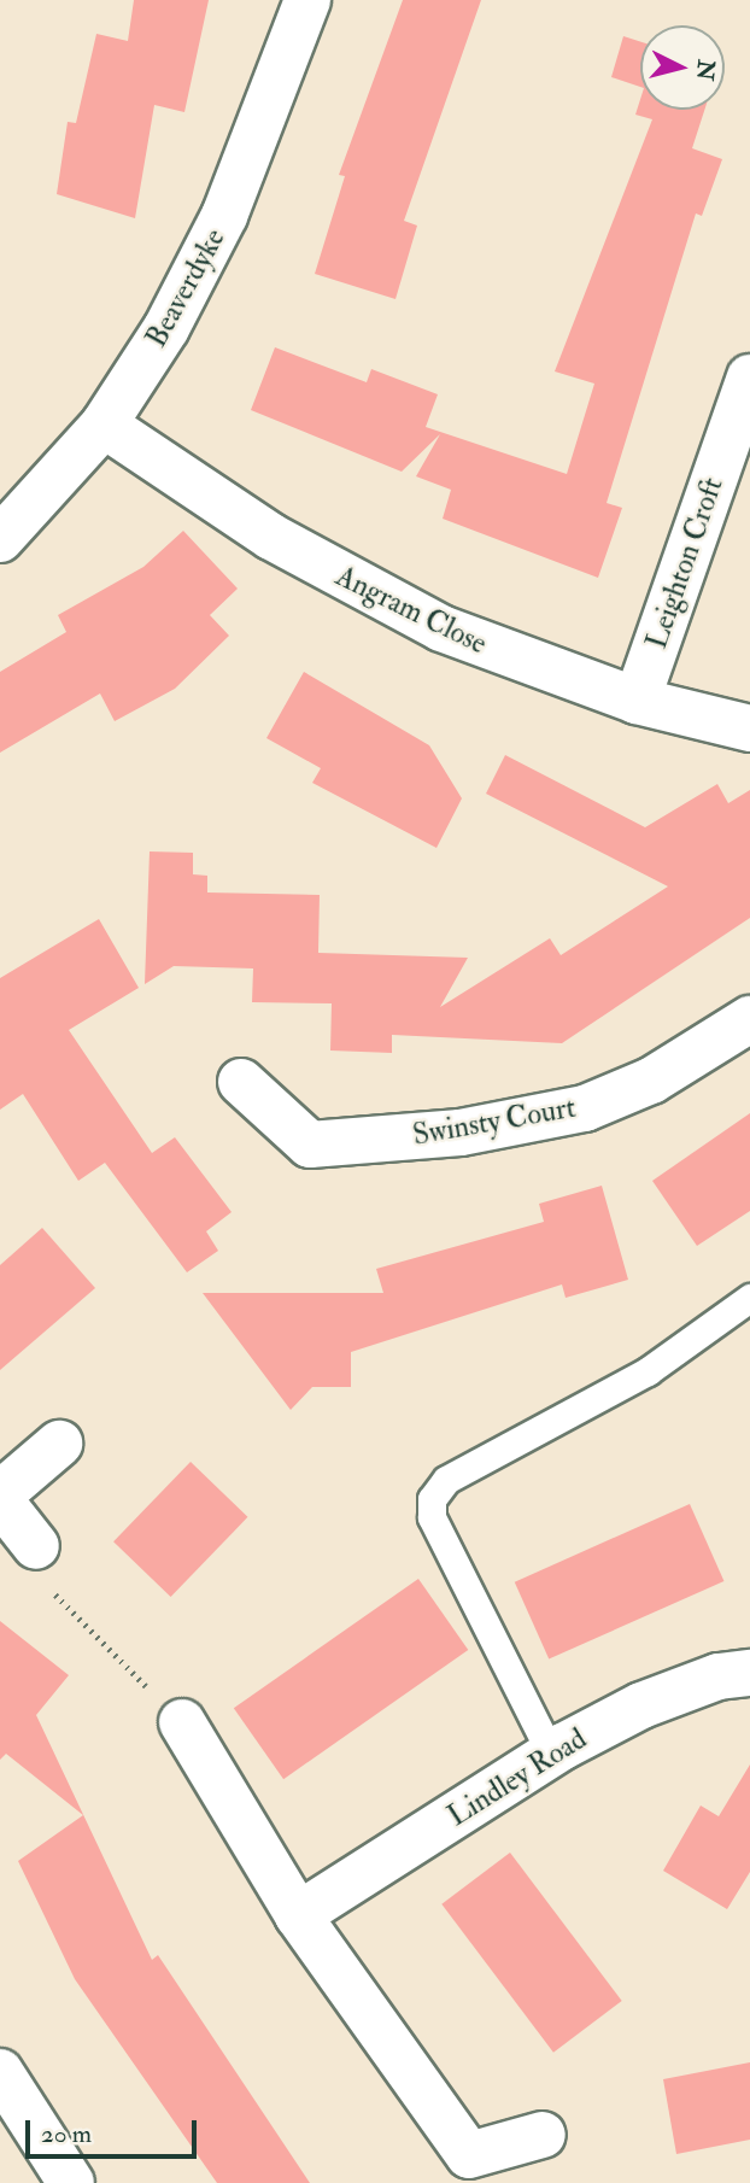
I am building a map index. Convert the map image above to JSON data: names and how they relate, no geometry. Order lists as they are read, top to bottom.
{
  "streets": {
    "street": [
      "Beaverdyke",
      "Leighton Croft",
      "Angram Close",
      "Swinsty Court",
      "Lindley Road"
    ]
  },
  "crossings": [
    ["Beaverdyke", "Angram Close"],
    ["Leighton Croft", "Angram Close"]
  ],
  "scale_bar": "20 m",
  "north": "right"
}
